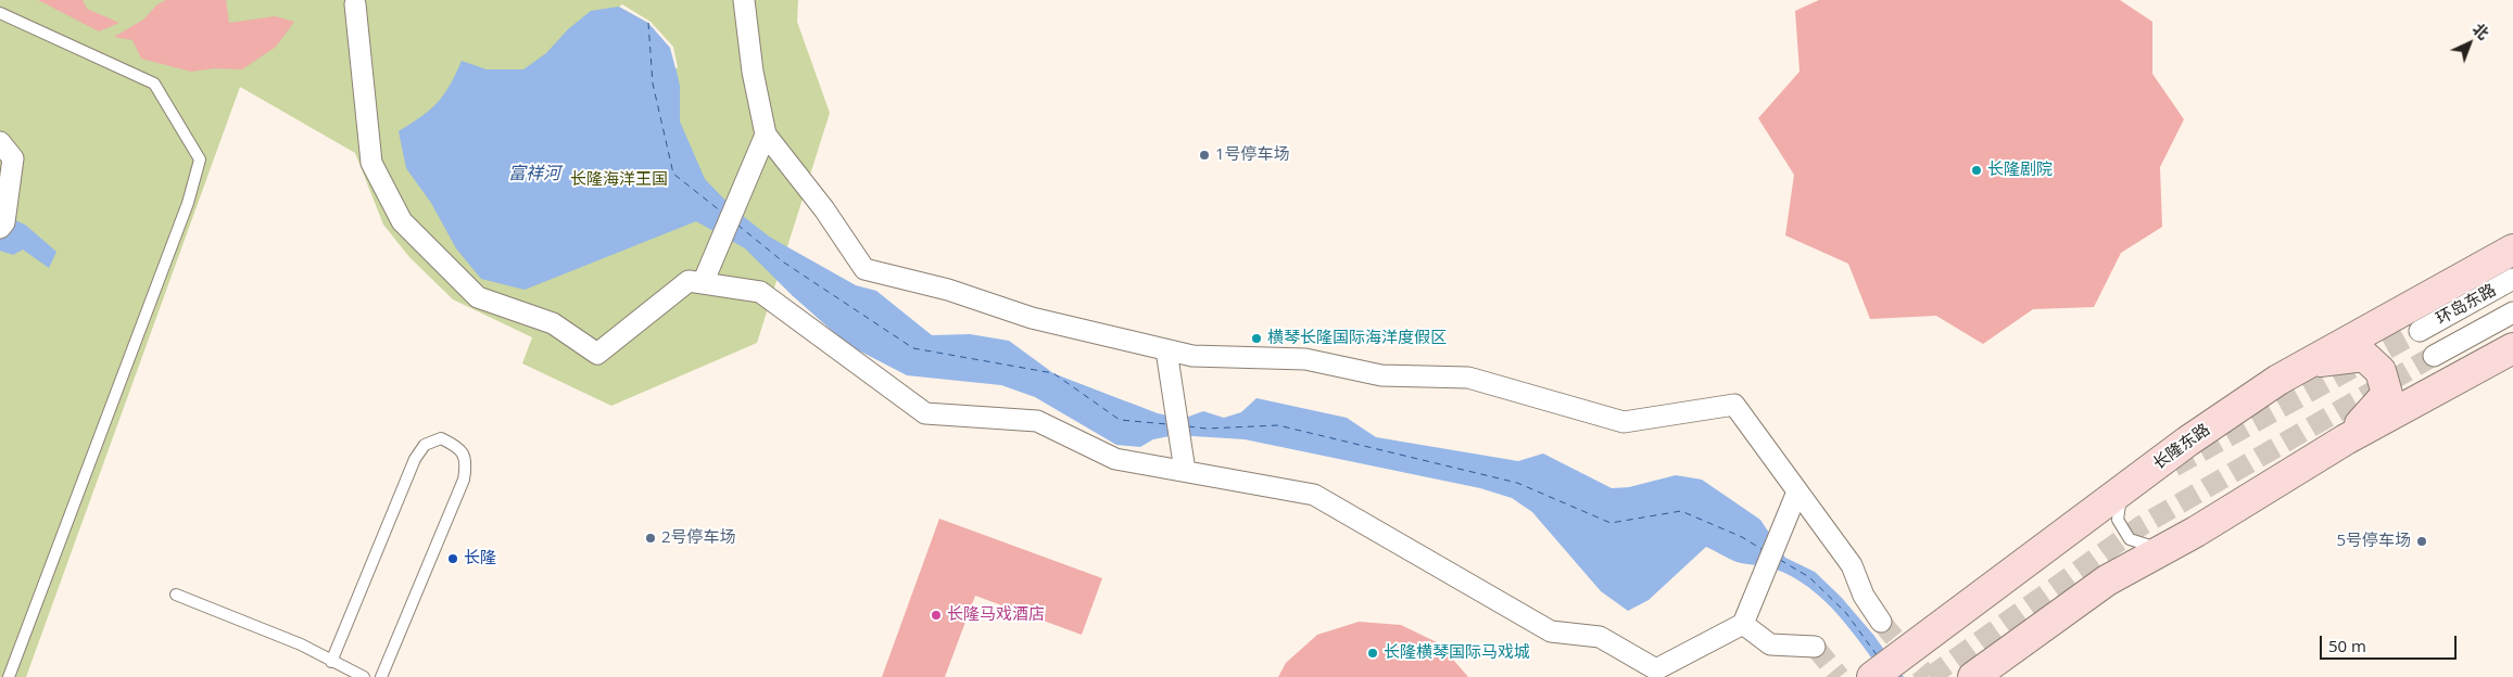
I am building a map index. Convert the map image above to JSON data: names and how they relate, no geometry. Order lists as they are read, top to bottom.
{
  "streets": {
    "main road": ["长隆东路"],
    "street": ["环岛东路"]
  },
  "water": ["富祥河"],
  "parks": ["长隆海洋王国"],
  "places": [
    "1号停车场",
    "长隆剧院",
    "横琴长隆国际海洋度假区",
    "2号停车场",
    "5号停车场",
    "长隆",
    "长隆马戏酒店",
    "长隆横琴国际马戏城"
  ],
  "scale_bar": "50 m",
  "north": "top right"
}
